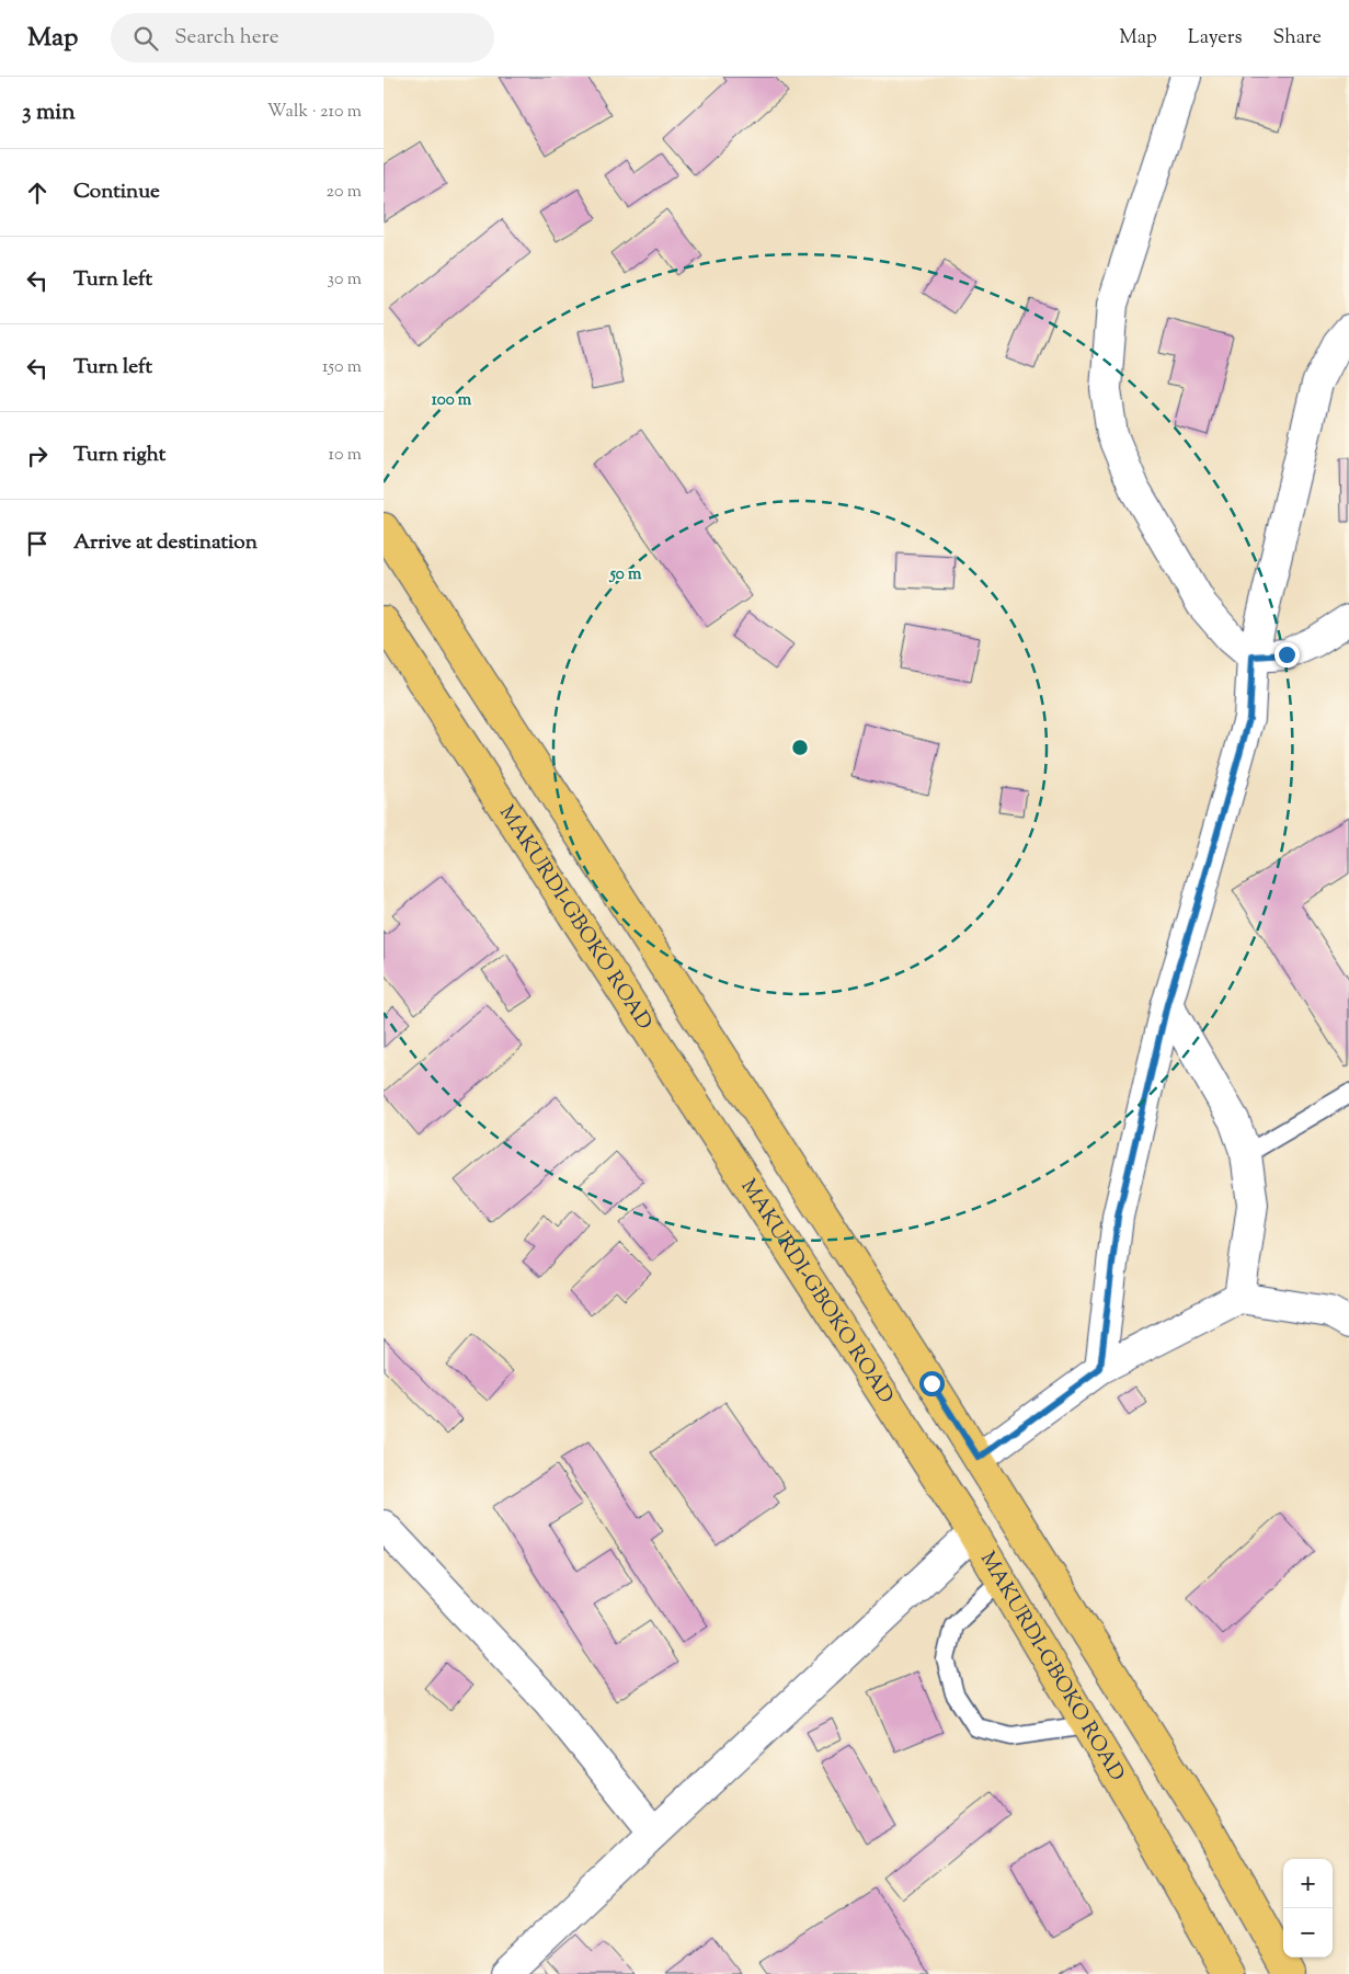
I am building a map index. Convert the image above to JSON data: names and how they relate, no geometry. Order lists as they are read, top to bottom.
{
  "streets": {
    "main road": ["MAKURDI-GBOKO ROAD"]
  },
  "page": {
    "header": "Map",
    "search": "Search here",
    "nav": ["Map", "Layers", "Share"],
    "heading": ["3 min", "Walk · 210 m"],
    "list": [
      ["Continue", "20 m"],
      ["Turn left", "30 m"],
      ["Turn left", "150 m"],
      ["Turn right", "10 m"],
      "Arrive at destination"
    ],
    "map_buttons": ["+", "−"]
  },
  "rings": ["100 m", "50 m"]
}
